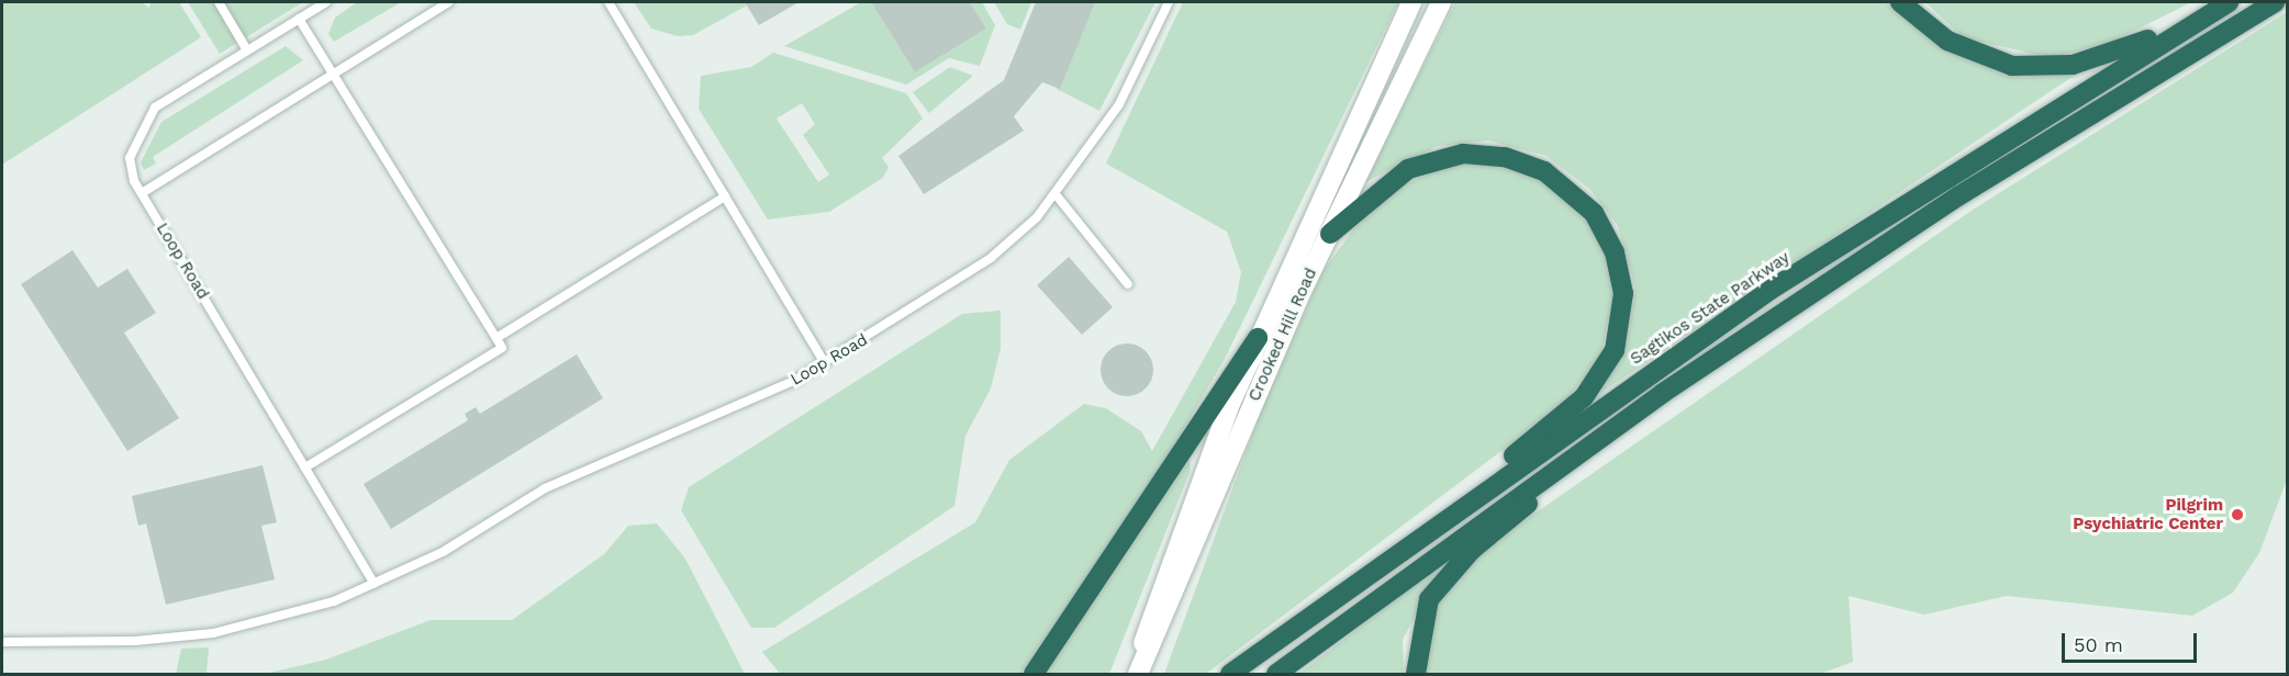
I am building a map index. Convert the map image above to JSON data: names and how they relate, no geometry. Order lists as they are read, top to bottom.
{
  "streets": {
    "highway": ["Sagtikos State Parkway"],
    "main road": ["Crooked Hill Road"],
    "lane": ["Loop Road"]
  },
  "places": ["Pilgrim Psychiatric Center"],
  "scale_bar": "50 m"
}
